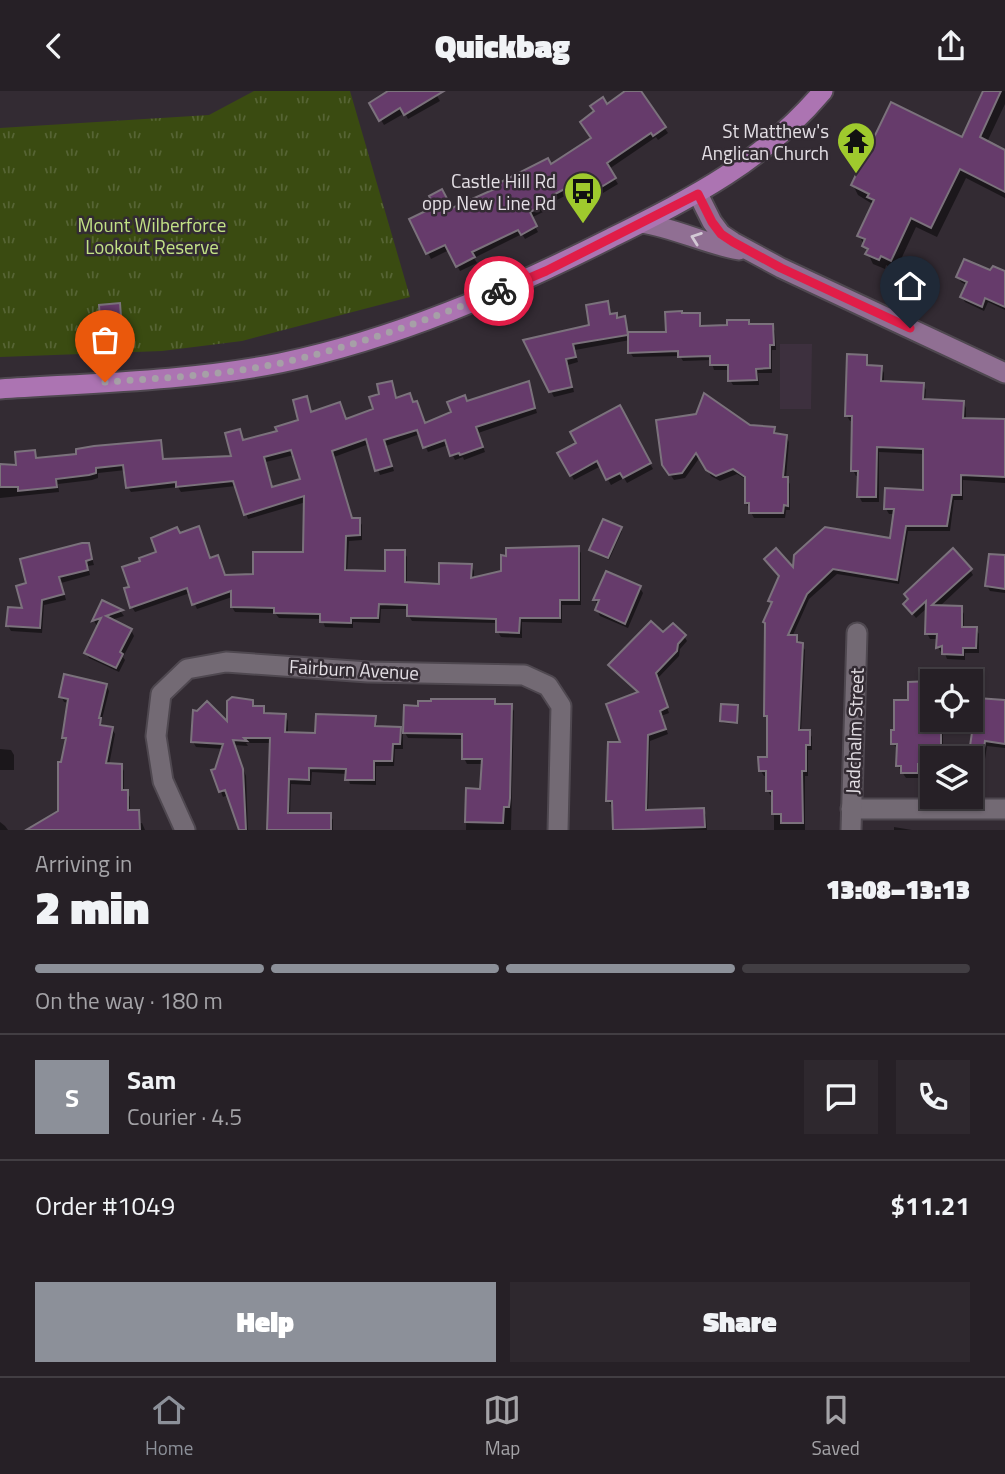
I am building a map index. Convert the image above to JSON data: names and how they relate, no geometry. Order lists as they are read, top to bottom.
{
  "streets": {
    "street": ["Fairburn Avenue", "Jadchalm Street"]
  },
  "parks": ["Mount Wilberforce Lookout Reserve"],
  "places": {
    "temple": ["St Matthew's Anglican Church"],
    "bus stop": ["Castle Hill Rd opp New Line Rd"]
  },
  "page": {
    "header": "Quickbag",
    "heading": ["2 min", "Arriving in", "13:08–13:13"],
    "panel": [
      "Sam",
      "Courier · 4.5",
      "Order #1049",
      "$11.21"
    ],
    "bar": "On the way · 180 m",
    "round": "S",
    "buttons": ["Help", "Share"],
    "tabs": ["Home", "Map", "Saved"]
  }
}
